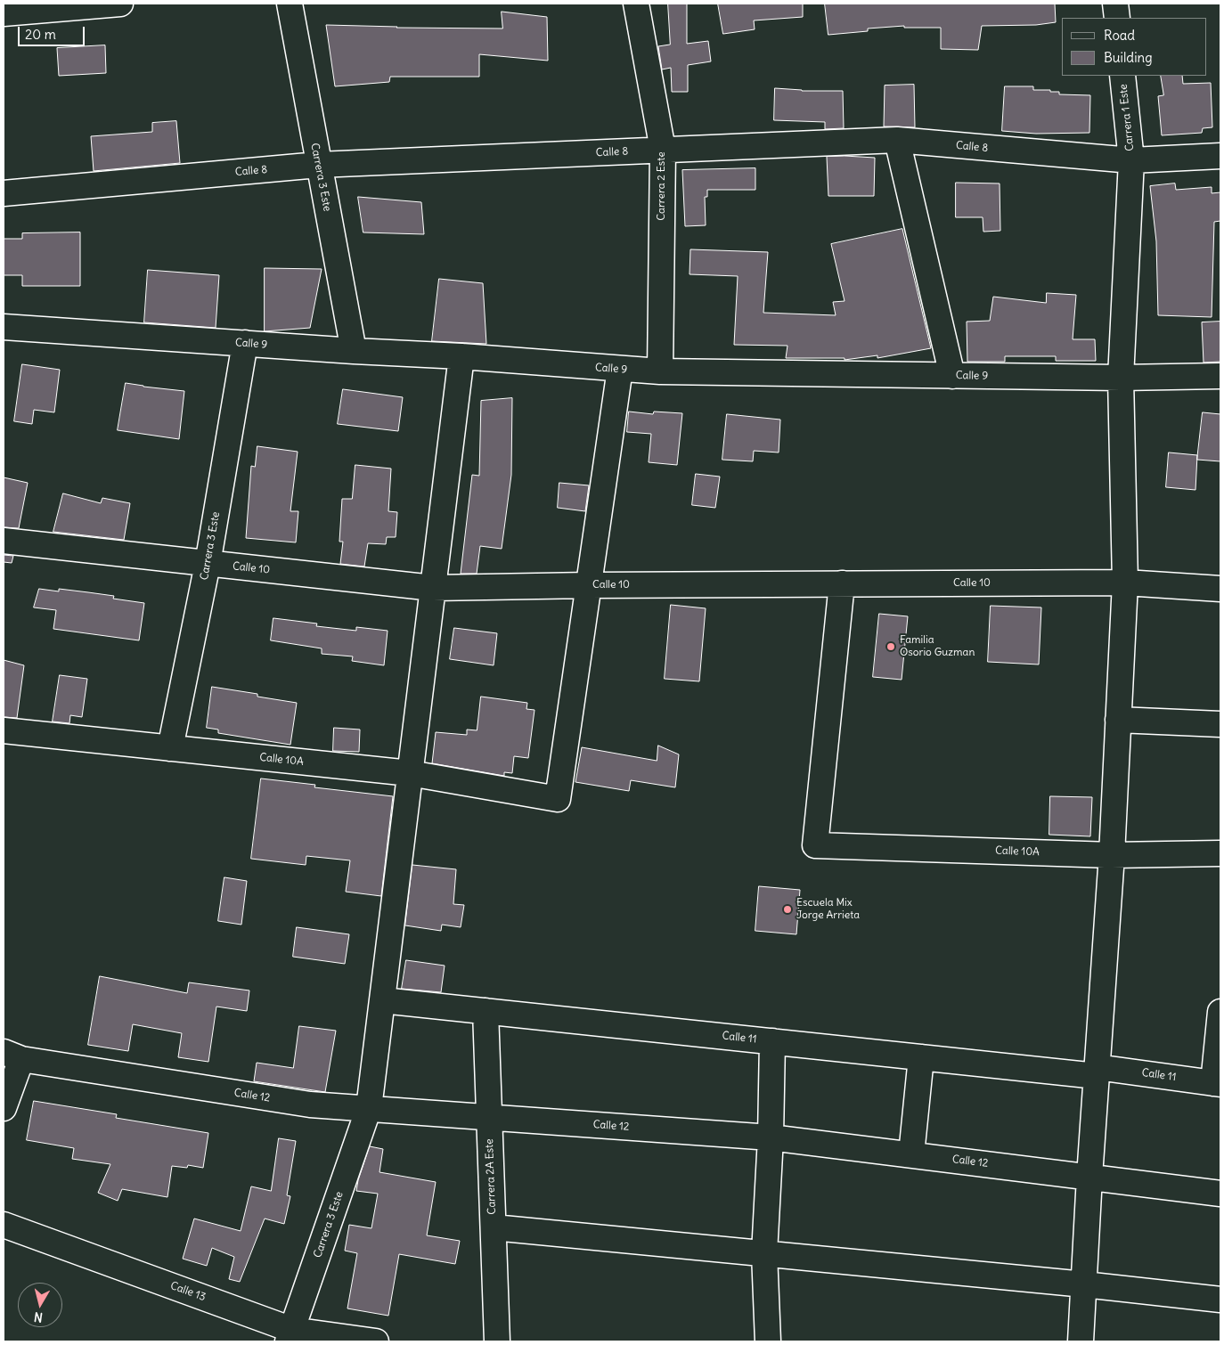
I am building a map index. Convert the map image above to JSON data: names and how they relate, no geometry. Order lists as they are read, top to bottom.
{
  "streets": {
    "street": [
      "Carrera 1 Este",
      "Calle 8",
      "Carrera 3 Este",
      "Carrera 2 Este",
      "Calle 9",
      "Calle 10",
      "Calle 10A",
      "Calle 11",
      "Calle 12",
      "Carrera 2A Este",
      "Calle 13"
    ]
  },
  "crossings": [
    ["Carrera 1 Este", "Calle 8"],
    ["Carrera 1 Este", "Calle 9"],
    ["Carrera 1 Este", "Calle 10"],
    ["Carrera 1 Este", "Calle 10A"],
    ["Carrera 1 Este", "Calle 11"],
    ["Carrera 1 Este", "Calle 12"],
    ["Calle 8", "Carrera 3 Este"],
    ["Calle 8", "Carrera 2 Este"],
    ["Carrera 3 Este", "Calle 9"],
    ["Carrera 3 Este", "Calle 10"],
    ["Carrera 3 Este", "Calle 10A"],
    ["Carrera 3 Este", "Calle 11"],
    ["Carrera 3 Este", "Calle 12"],
    ["Carrera 3 Este", "Calle 13"],
    ["Carrera 2 Este", "Calle 9"],
    ["Calle 10", "Calle 10A"],
    ["Calle 11", "Carrera 2A Este"],
    ["Calle 12", "Carrera 2A Este"]
  ],
  "places": ["Familia Osorio Guzman", "Escuela Mix Jorge Arrieta"],
  "legend": ["Road", "Building"],
  "scale_bar": "20 m",
  "north": "bottom"
}
